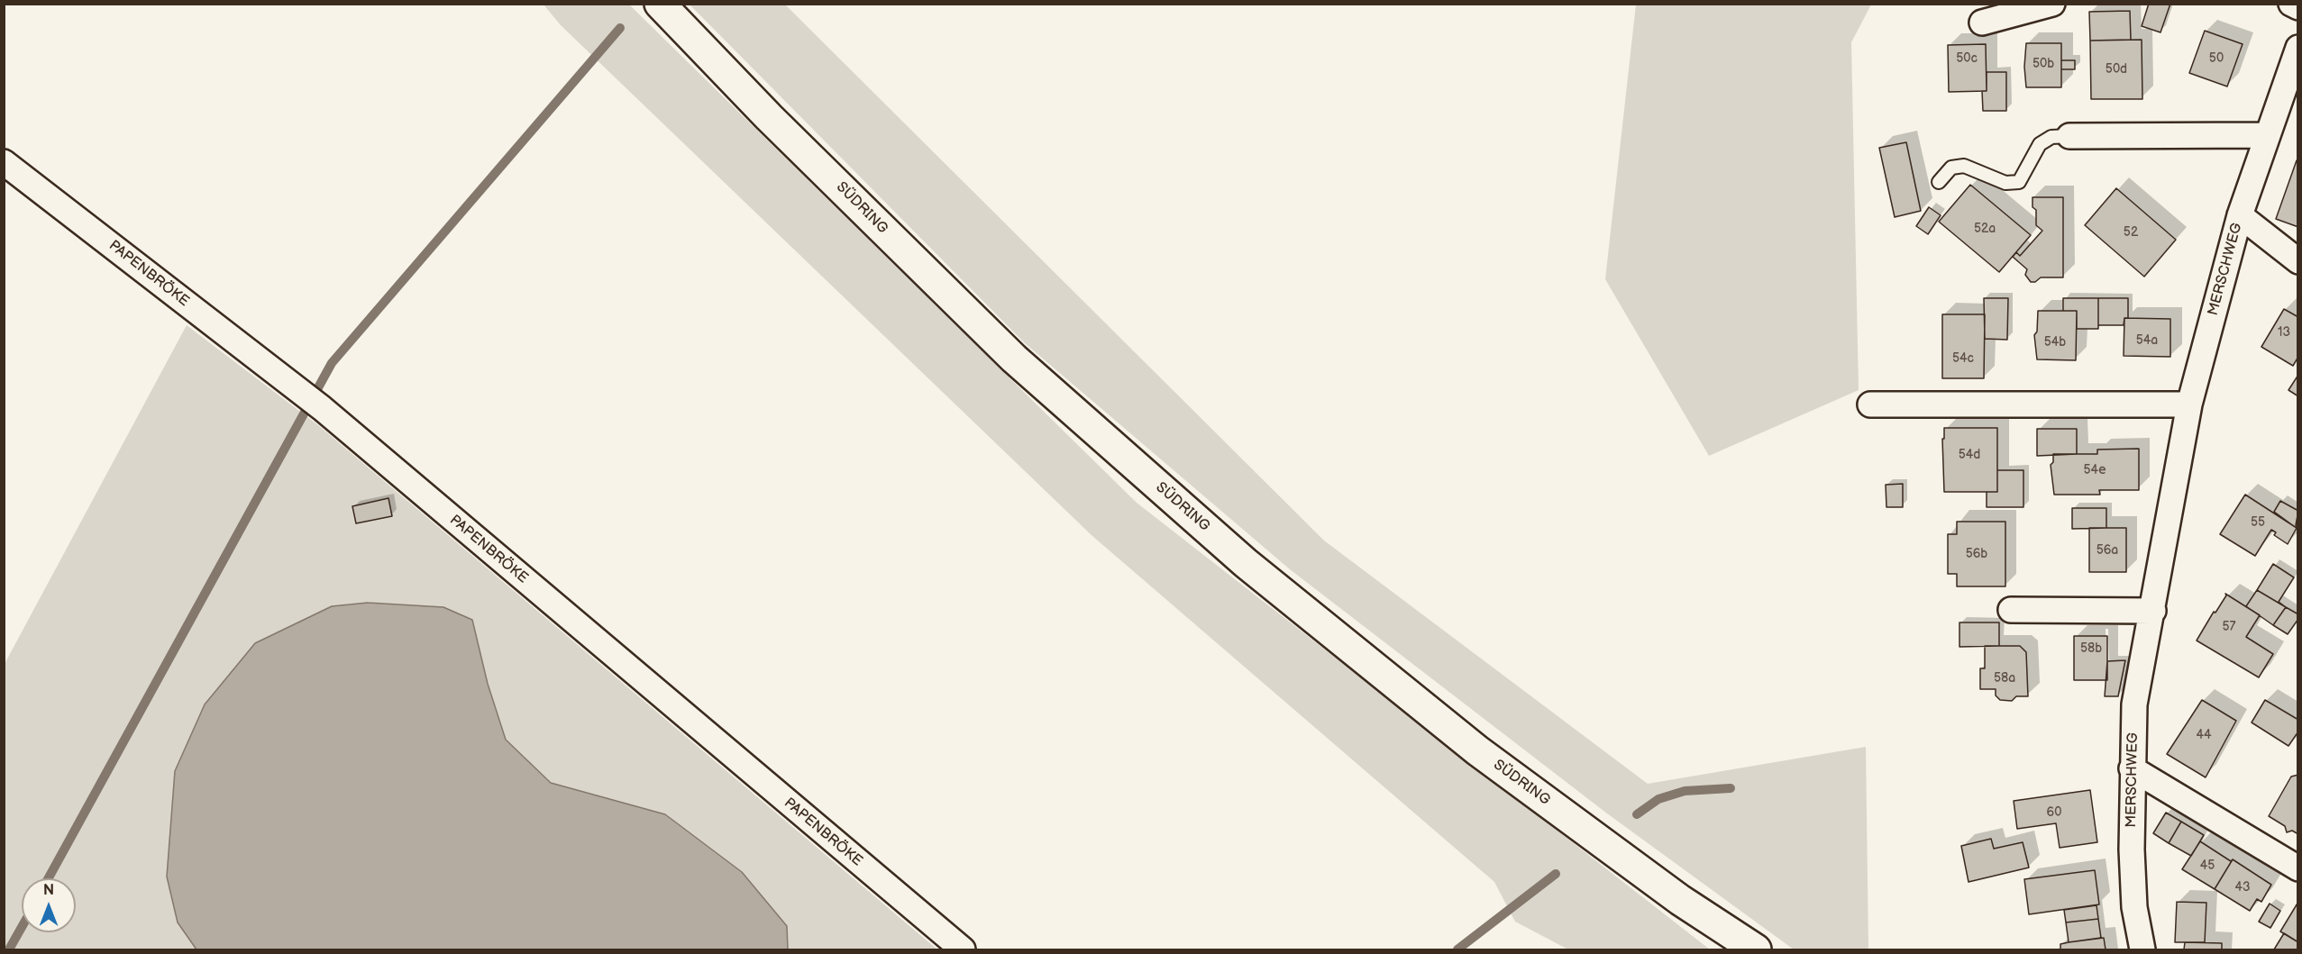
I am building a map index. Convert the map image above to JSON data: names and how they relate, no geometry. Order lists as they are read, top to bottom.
{
  "streets": {
    "main road": ["SÜDRING"],
    "street": ["MERSCHWEG", "PAPENBRÖKE"]
  },
  "house_numbers": [
    "50c",
    "50",
    "50b",
    "50d",
    "52a",
    "52",
    "13",
    "54a",
    "54b",
    "54c",
    "54d",
    "54e",
    "55",
    "56a",
    "56b",
    "57",
    "58b",
    "58a",
    "44",
    "60",
    "45",
    "43"
  ],
  "north": "top"
}
